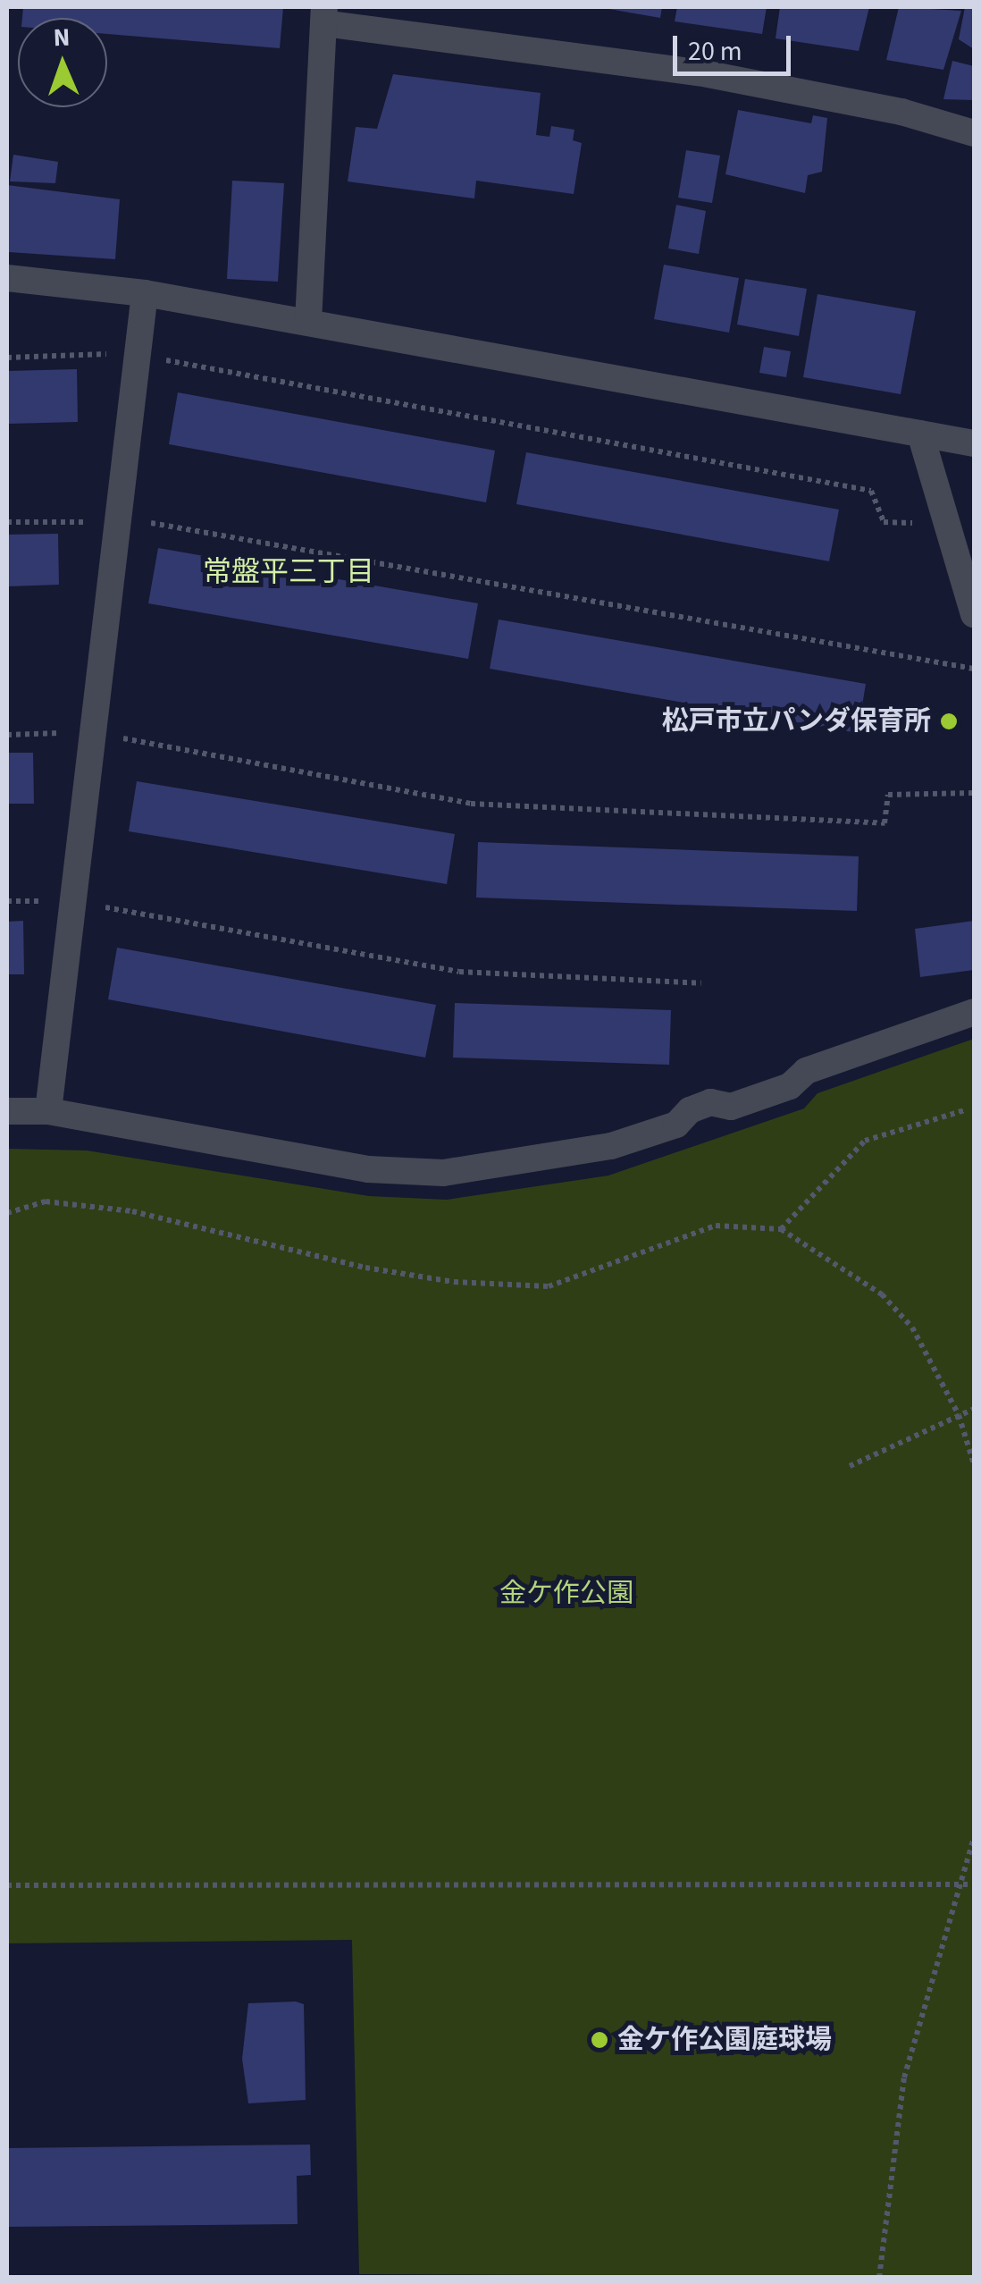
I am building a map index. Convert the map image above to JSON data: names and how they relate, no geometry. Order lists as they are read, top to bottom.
{
  "districts": ["常盤平三丁目"],
  "parks": ["金ケ作公園"],
  "places": ["松戸市立パンダ保育所", "金ケ作公園庭球場"],
  "scale_bar": "20 m",
  "north": "top"
}
